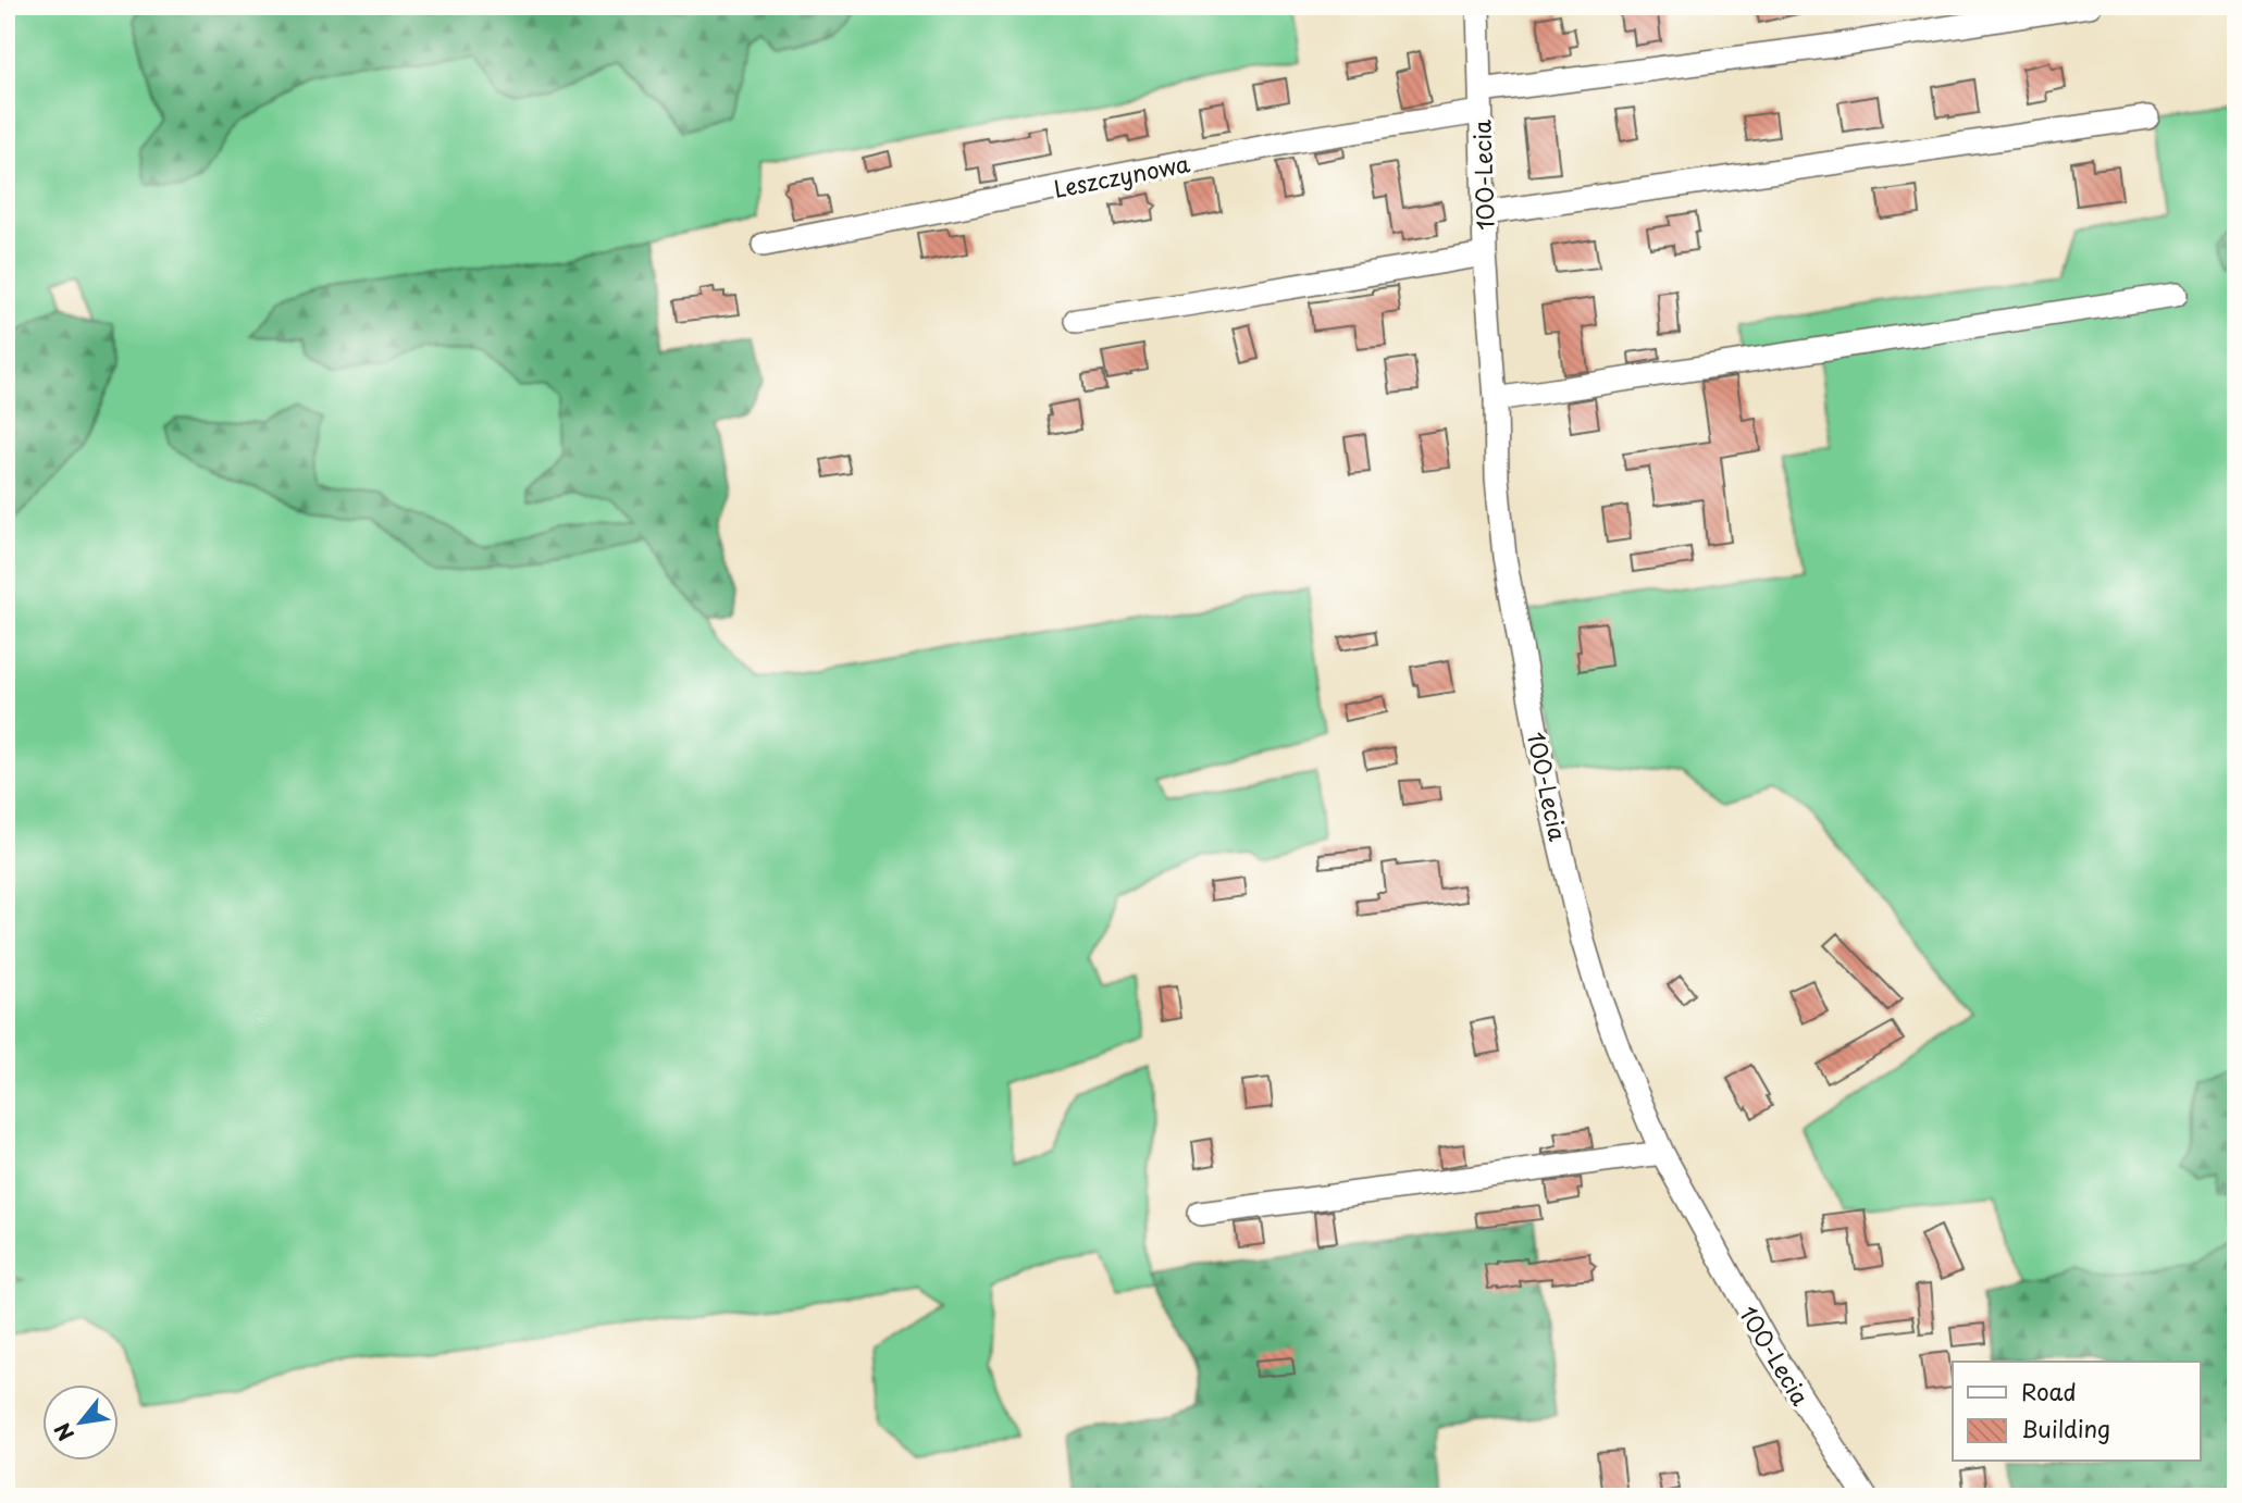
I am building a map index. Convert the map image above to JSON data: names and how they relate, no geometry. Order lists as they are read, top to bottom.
{
  "streets": {
    "street": ["Leszczynowa", "100-Lecia"]
  },
  "crossings": [
    ["Leszczynowa", "100-Lecia"]
  ],
  "legend": ["Road", "Building"],
  "north": "bottom left"
}
